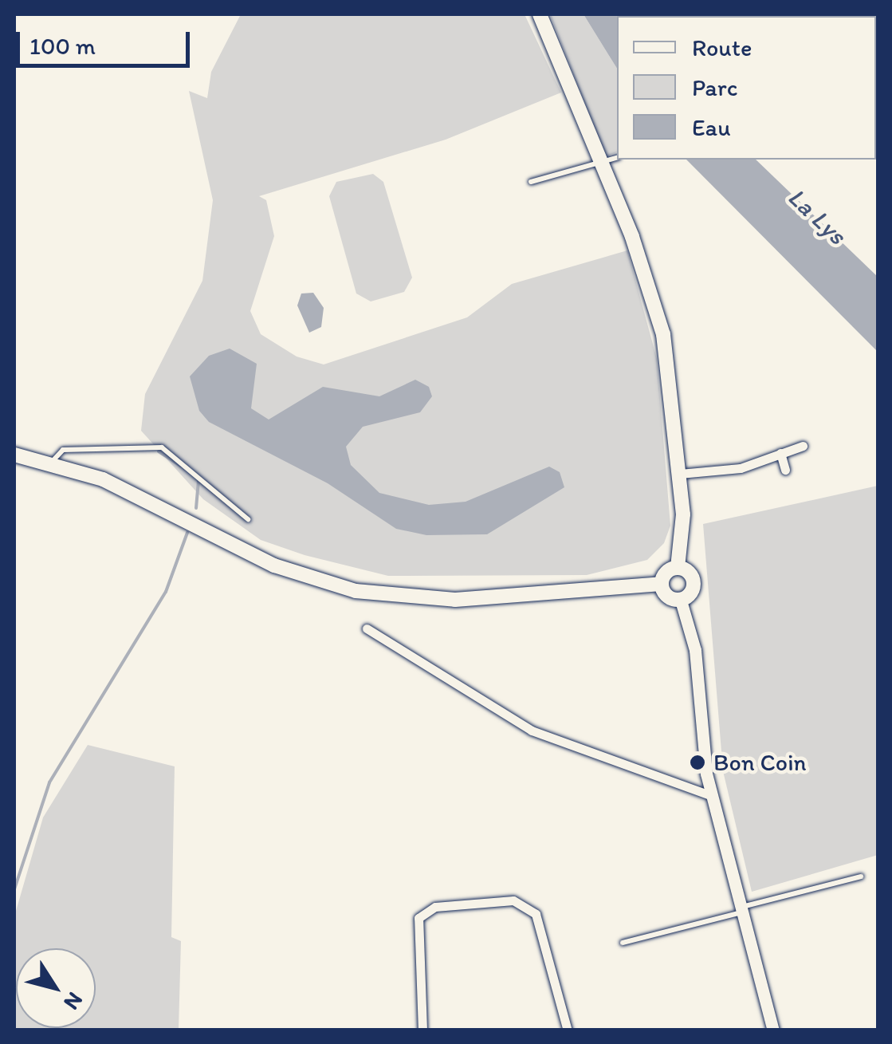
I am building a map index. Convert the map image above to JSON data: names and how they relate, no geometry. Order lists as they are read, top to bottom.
{
  "water": ["La Lys"],
  "places": ["Bon Coin"],
  "legend": ["Route", "Parc", "Eau"],
  "scale_bar": "100 m",
  "north": "bottom right"
}
